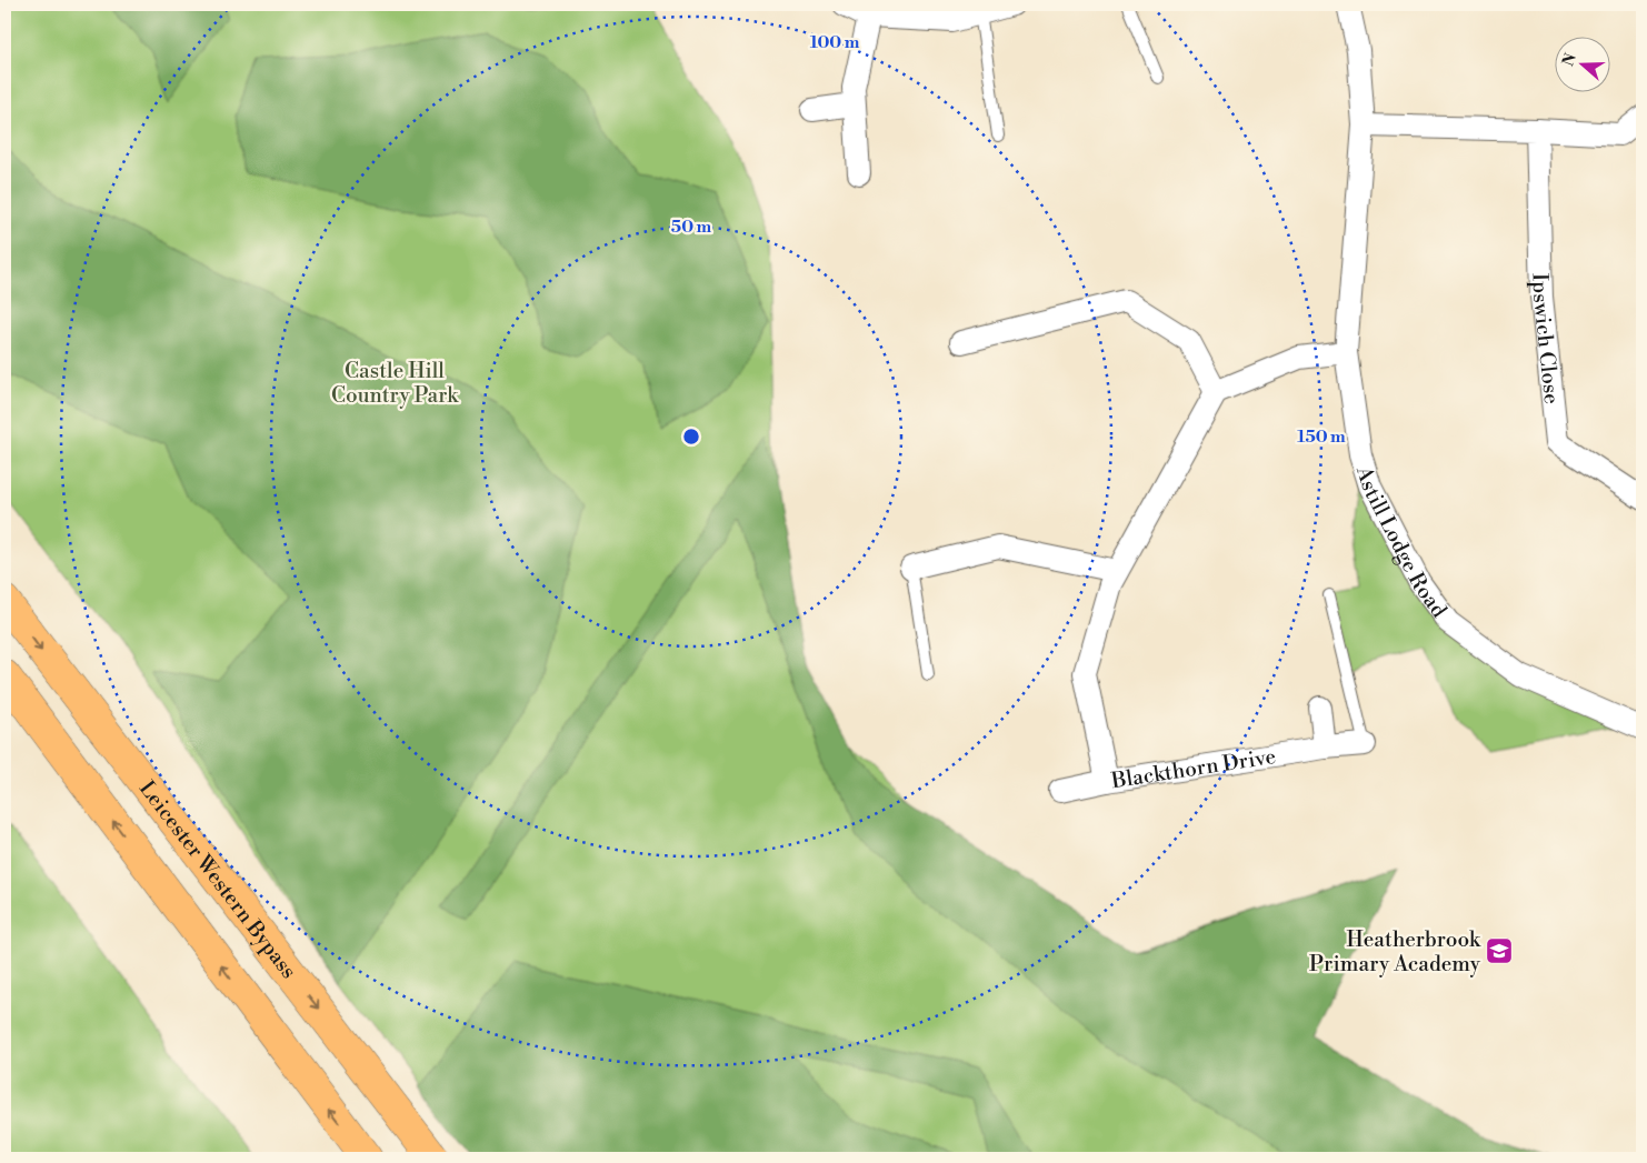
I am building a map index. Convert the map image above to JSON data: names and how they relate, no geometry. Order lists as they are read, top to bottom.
{
  "streets": {
    "highway": ["Leicester Western Bypass"],
    "street": ["Ipswich Close", "Astill Lodge Road", "Blackthorn Drive"]
  },
  "parks": ["Castle Hill Country Park"],
  "places": {
    "school or university": ["Heatherbrook Primary Academy"]
  },
  "north": "left",
  "rings": ["100 m", "50 m", "150 m"]
}
